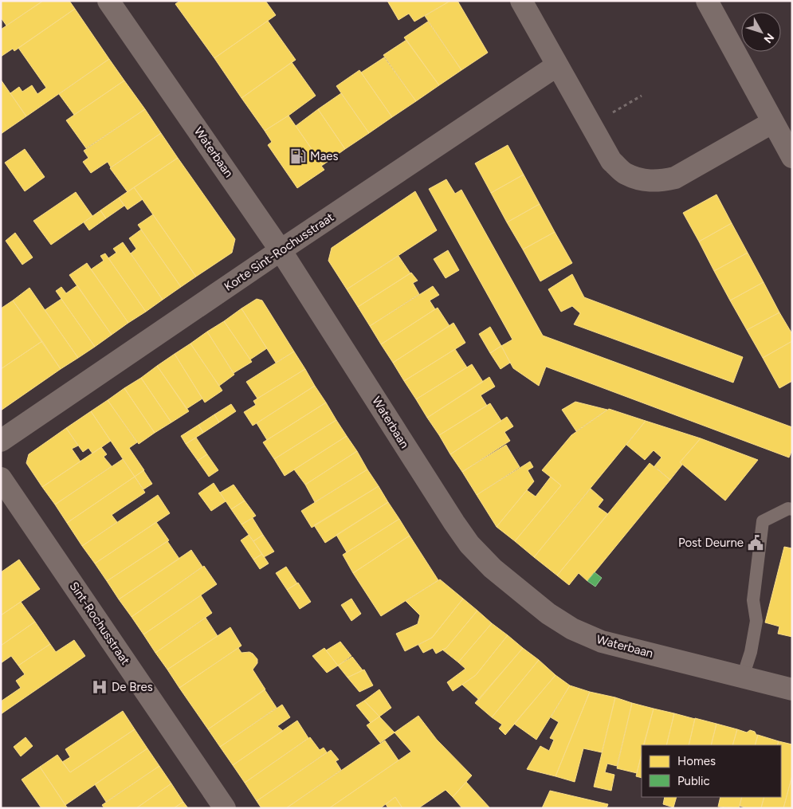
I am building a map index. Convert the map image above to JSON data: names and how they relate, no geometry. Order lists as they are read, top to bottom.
{
  "streets": {
    "street": ["Waterbaan", "Korte Sint-Rochusstraat", "Sint-Rochusstraat"]
  },
  "crossings": [
    ["Waterbaan", "Korte Sint-Rochusstraat"]
  ],
  "places": {
    "fuel station": ["Maes"],
    "public building": ["Post Deurne"],
    "hospital": ["De Bres"]
  },
  "legend": ["Homes", "Public"],
  "north": "bottom right"
}
